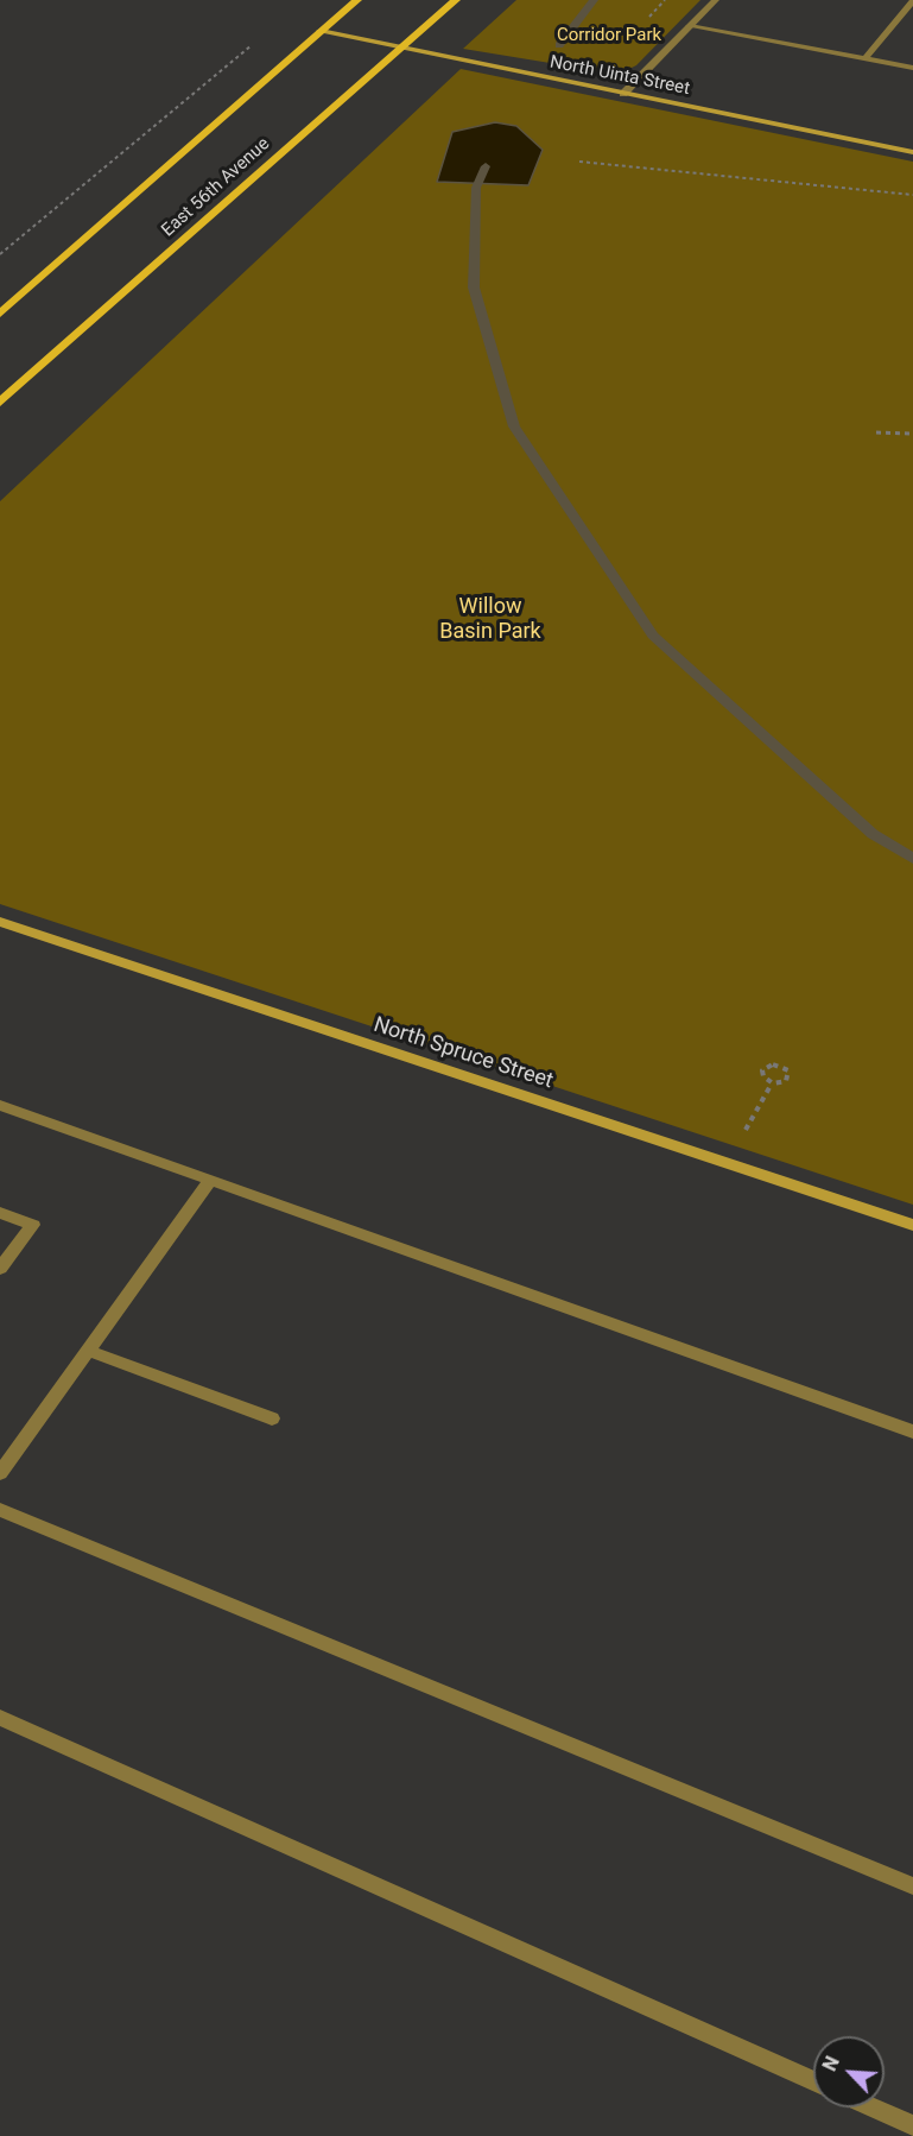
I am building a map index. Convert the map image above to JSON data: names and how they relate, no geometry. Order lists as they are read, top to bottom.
{
  "streets": {
    "main road": ["East 56th Avenue"],
    "street": ["North Uinta Street", "North Spruce Street"]
  },
  "crossings": [
    ["North Uinta Street", "East 56th Avenue"]
  ],
  "parks": ["Corridor Park", "Willow Basin Park"],
  "north": "top left"
}
